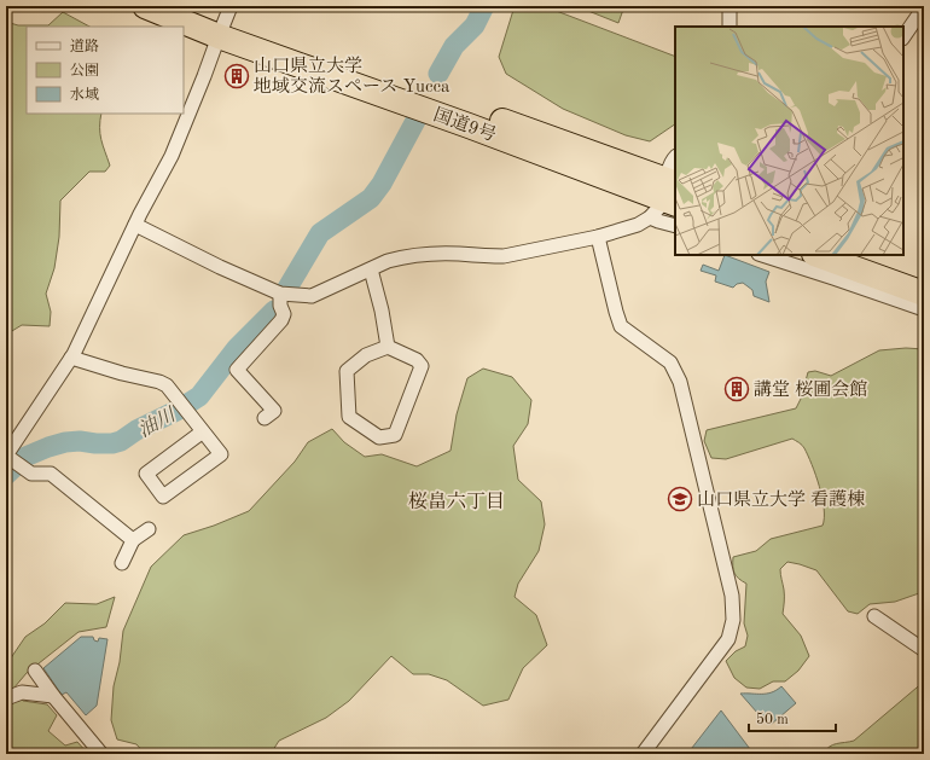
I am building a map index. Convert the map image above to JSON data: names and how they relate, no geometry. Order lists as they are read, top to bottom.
{
  "streets": {
    "highway": ["国道9号"]
  },
  "districts": ["桜畠六丁目"],
  "water": ["油川"],
  "places": {
    "building": ["山口県立大学 地域交流スペース Yucca", "講堂 桜圃会館"],
    "school or university": ["山口県立大学 看護棟"]
  },
  "legend": ["道路", "公園", "水域"],
  "scale_bar": "50 m"
}
